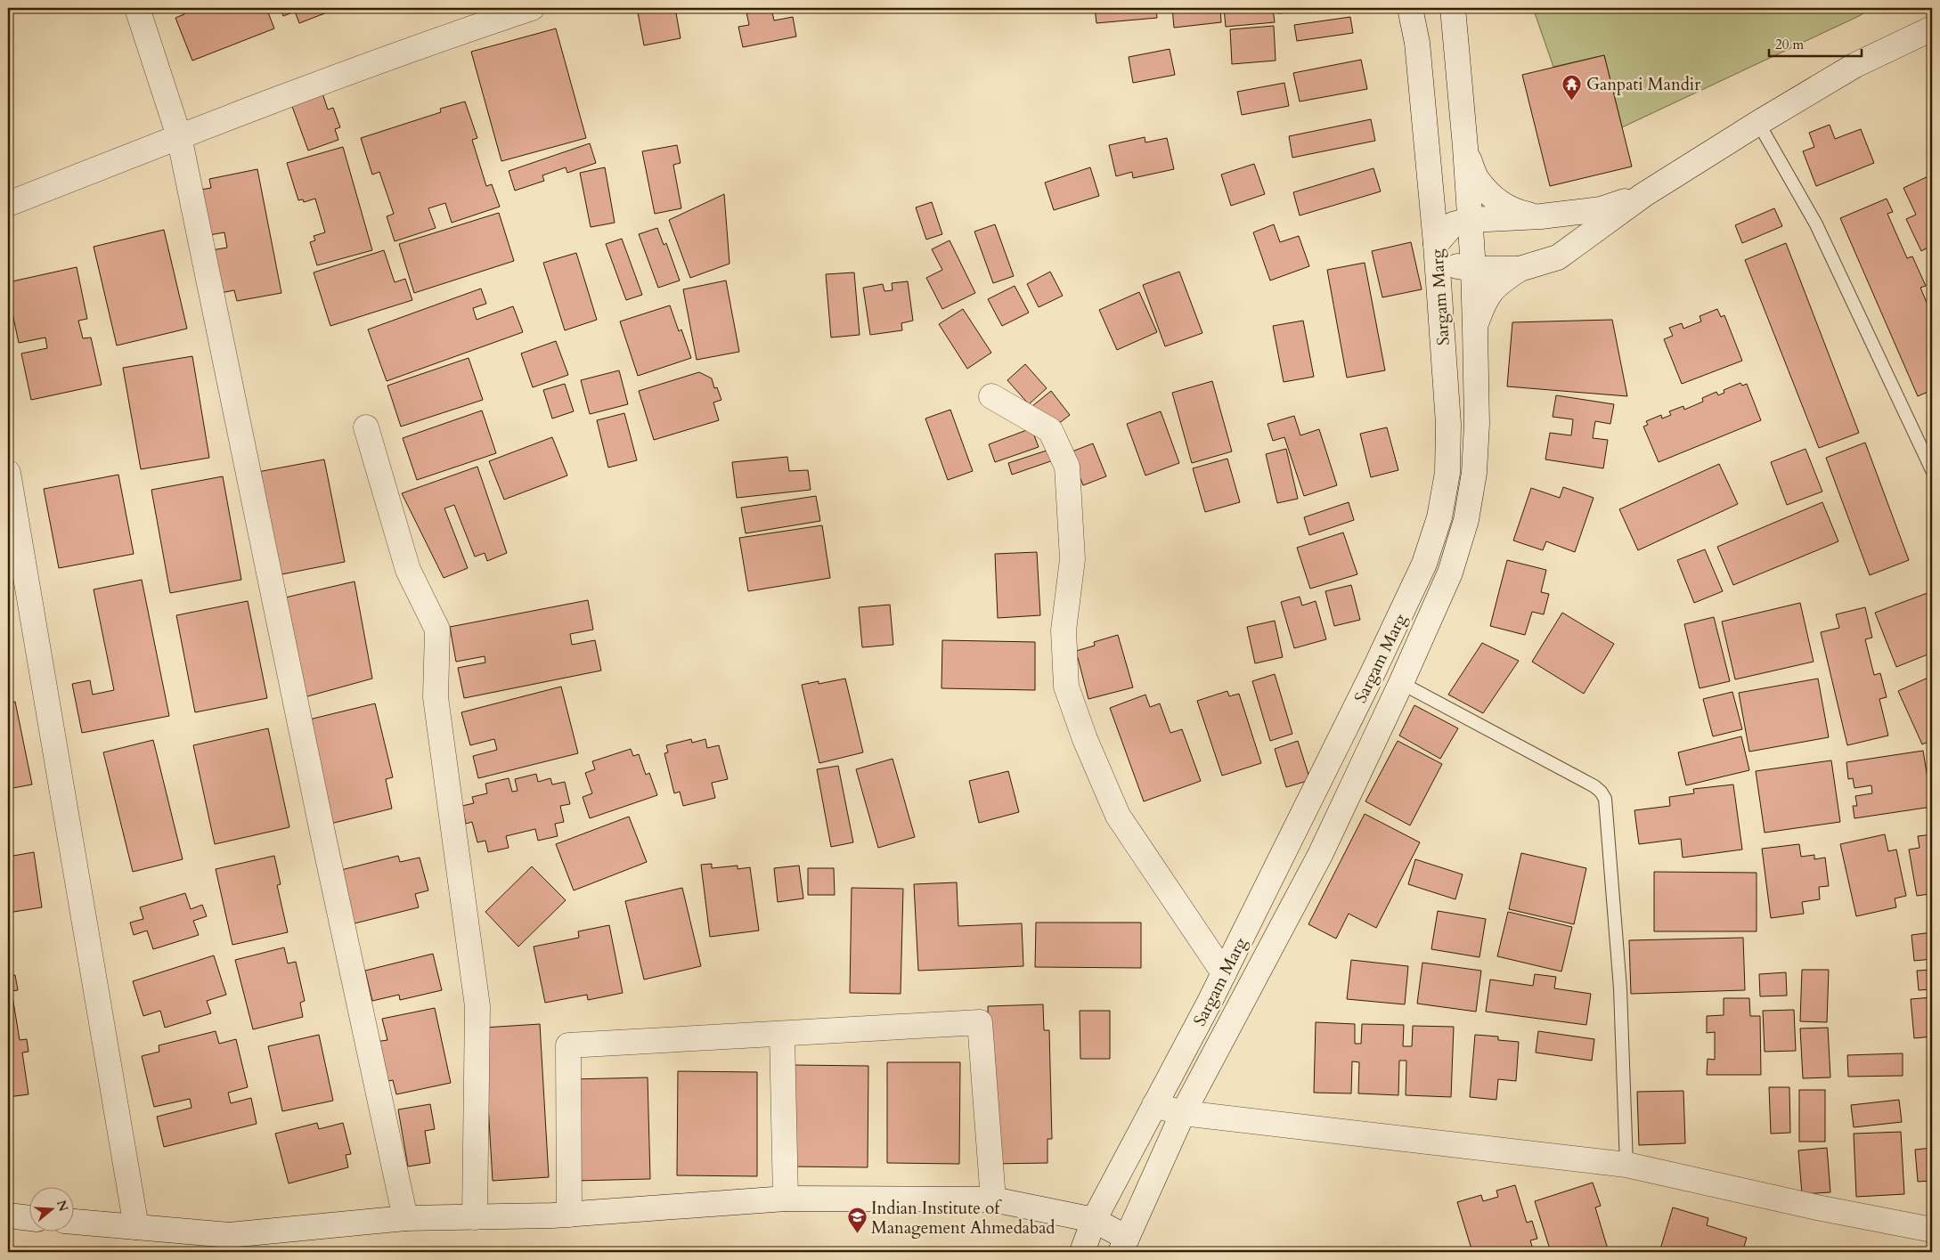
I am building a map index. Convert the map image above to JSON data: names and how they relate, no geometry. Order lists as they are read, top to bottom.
{
  "streets": {
    "street": ["Sargam Marg"]
  },
  "places": {
    "temple": ["Ganpati Mandir"],
    "school or university": ["Indian Institute of Management Ahmedabad"]
  },
  "scale_bar": "20 m",
  "north": "right"
}
